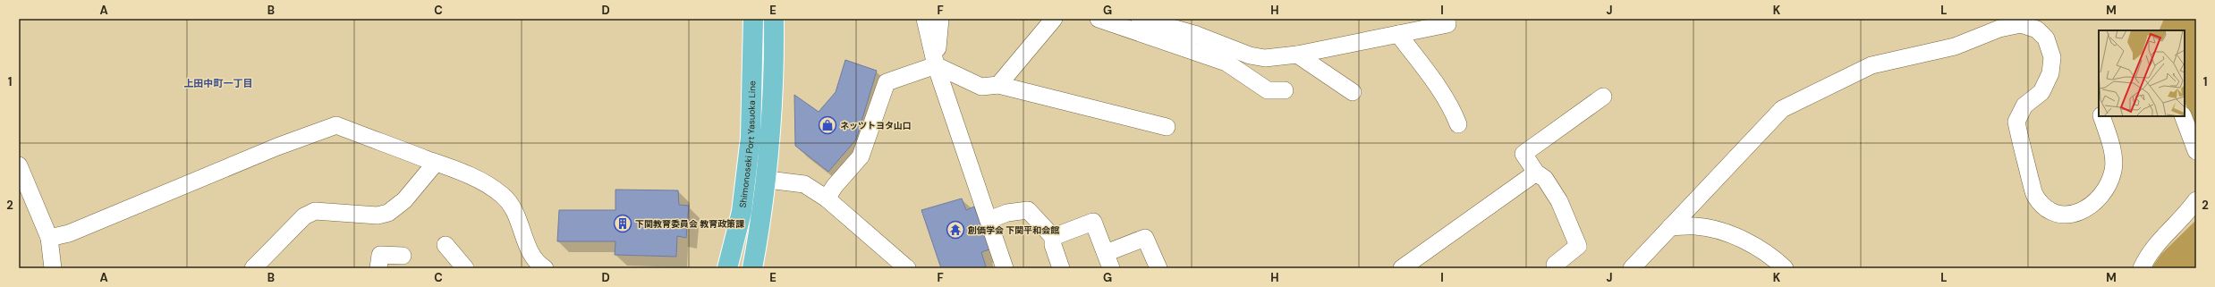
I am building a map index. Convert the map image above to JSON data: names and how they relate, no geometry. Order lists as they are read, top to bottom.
{
  "streets": {
    "main road": ["Shimonoseki Port Yasuoka Line"]
  },
  "districts": ["上田中町一丁目"],
  "places": {
    "shop": ["ネッツトヨタ山口"],
    "building": ["下関教育委員会 教育政策課"],
    "temple": ["創価学会 下関平和会館"]
  },
  "grid": {
    "columns": [
      "A",
      "B",
      "C",
      "D",
      "E",
      "F",
      "G",
      "H",
      "I",
      "J",
      "K",
      "L",
      "M"
    ],
    "rows": ["1", "2"]
  }
}
